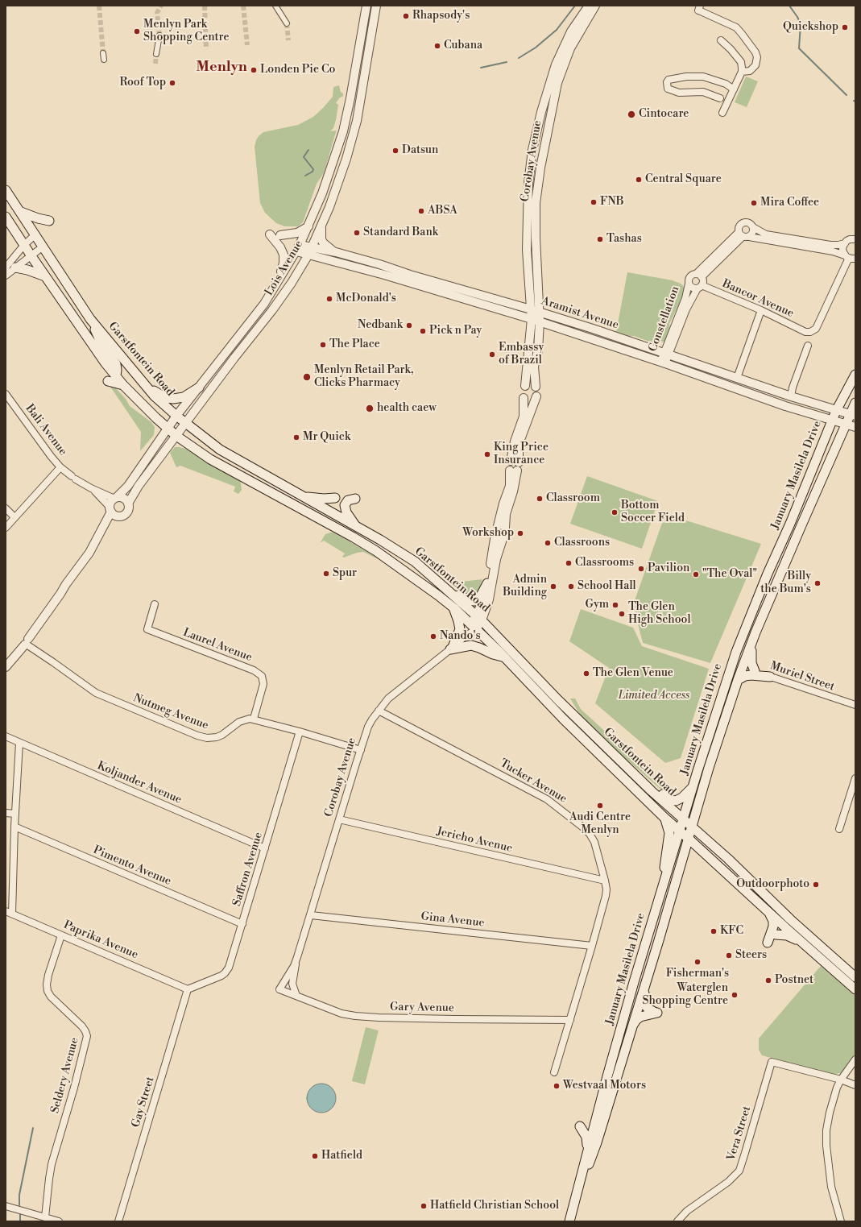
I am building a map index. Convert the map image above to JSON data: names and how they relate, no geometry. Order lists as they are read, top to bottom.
{
  "streets": {
    "main road": ["Garstfontein Road", "January Masilela Drive"],
    "street": [
      "Corobay Avenue",
      "Lois Avenue",
      "Bancor Avenue",
      "Aramist Avenue",
      "Constellation",
      "Bali Avenue",
      "Laurel Avenue",
      "Muriel Street",
      "Nutmeg Avenue",
      "Tucker Avenue",
      "Koljander Avenue",
      "Jericho Avenue",
      "Pimento Avenue",
      "Saffron Avenue",
      "Gina Avenue",
      "Paprika Avenue",
      "Gary Avenue",
      "Seldery Avenue",
      "Gay Street",
      "Vera Street"
    ]
  },
  "crossings": [
    ["Corobay Avenue", "Aramist Avenue"],
    ["Corobay Avenue", "Garstfontein Road"],
    ["Corobay Avenue", "Tucker Avenue"],
    ["Corobay Avenue", "Jericho Avenue"],
    ["Corobay Avenue", "Gina Avenue"],
    ["Corobay Avenue", "Gary Avenue"],
    ["Lois Avenue", "Aramist Avenue"],
    ["Lois Avenue", "Garstfontein Road"],
    ["Lois Avenue", "Bali Avenue"],
    ["Bancor Avenue", "Constellation"],
    ["Aramist Avenue", "Constellation"],
    ["Aramist Avenue", "January Masilela Drive"],
    ["Garstfontein Road", "January Masilela Drive"],
    ["January Masilela Drive", "Muriel Street"],
    ["Laurel Avenue", "Nutmeg Avenue"],
    ["Tucker Avenue", "Jericho Avenue"],
    ["Tucker Avenue", "Gina Avenue"],
    ["Tucker Avenue", "Gary Avenue"],
    ["Koljander Avenue", "Saffron Avenue"],
    ["Pimento Avenue", "Saffron Avenue"],
    ["Saffron Avenue", "Paprika Avenue"],
    ["Saffron Avenue", "Gay Street"],
    ["Paprika Avenue", "Seldery Avenue"],
    ["Paprika Avenue", "Gay Street"]
  ],
  "districts": ["Menlyn"],
  "parks": ["Limited Access"],
  "places": [
    "Rhapsody's",
    "Quickshop",
    "Menlyn Park Shopping Centre",
    "Cubana",
    "Londen Pie Co",
    "Roof Top",
    "Cintocare",
    "Datsun",
    "Central Square",
    "FNB",
    "Mira Coffee",
    "ABSA",
    "Standard Bank",
    "Tashas",
    "McDonald's",
    "Nedbank",
    "Pick n Pay",
    "The Place",
    "Embassy of Brazil",
    "Menlyn Retail Park, Clicks Pharmacy",
    "health caew",
    "Mr Quick",
    "King Price Insurance",
    "Classroom",
    "Bottom Soccer Field",
    "Workshop",
    "Classroons",
    "Classrooms",
    "Pavilion",
    "Spur",
    "\"The Oval\"",
    "Billy the Bum's",
    "Admin Building",
    "School Hall",
    "Gym",
    "The Glen High School",
    "Nando's",
    "The Glen Venue",
    "Audi Centre Menlyn",
    "Outdoorphoto",
    "KFC",
    "Steers",
    "Fisherman's",
    "Postnet",
    "Waterglen Shopping Centre",
    "Westvaal Motors",
    "Hatfield",
    "Hatfield Christian School"
  ]
}
